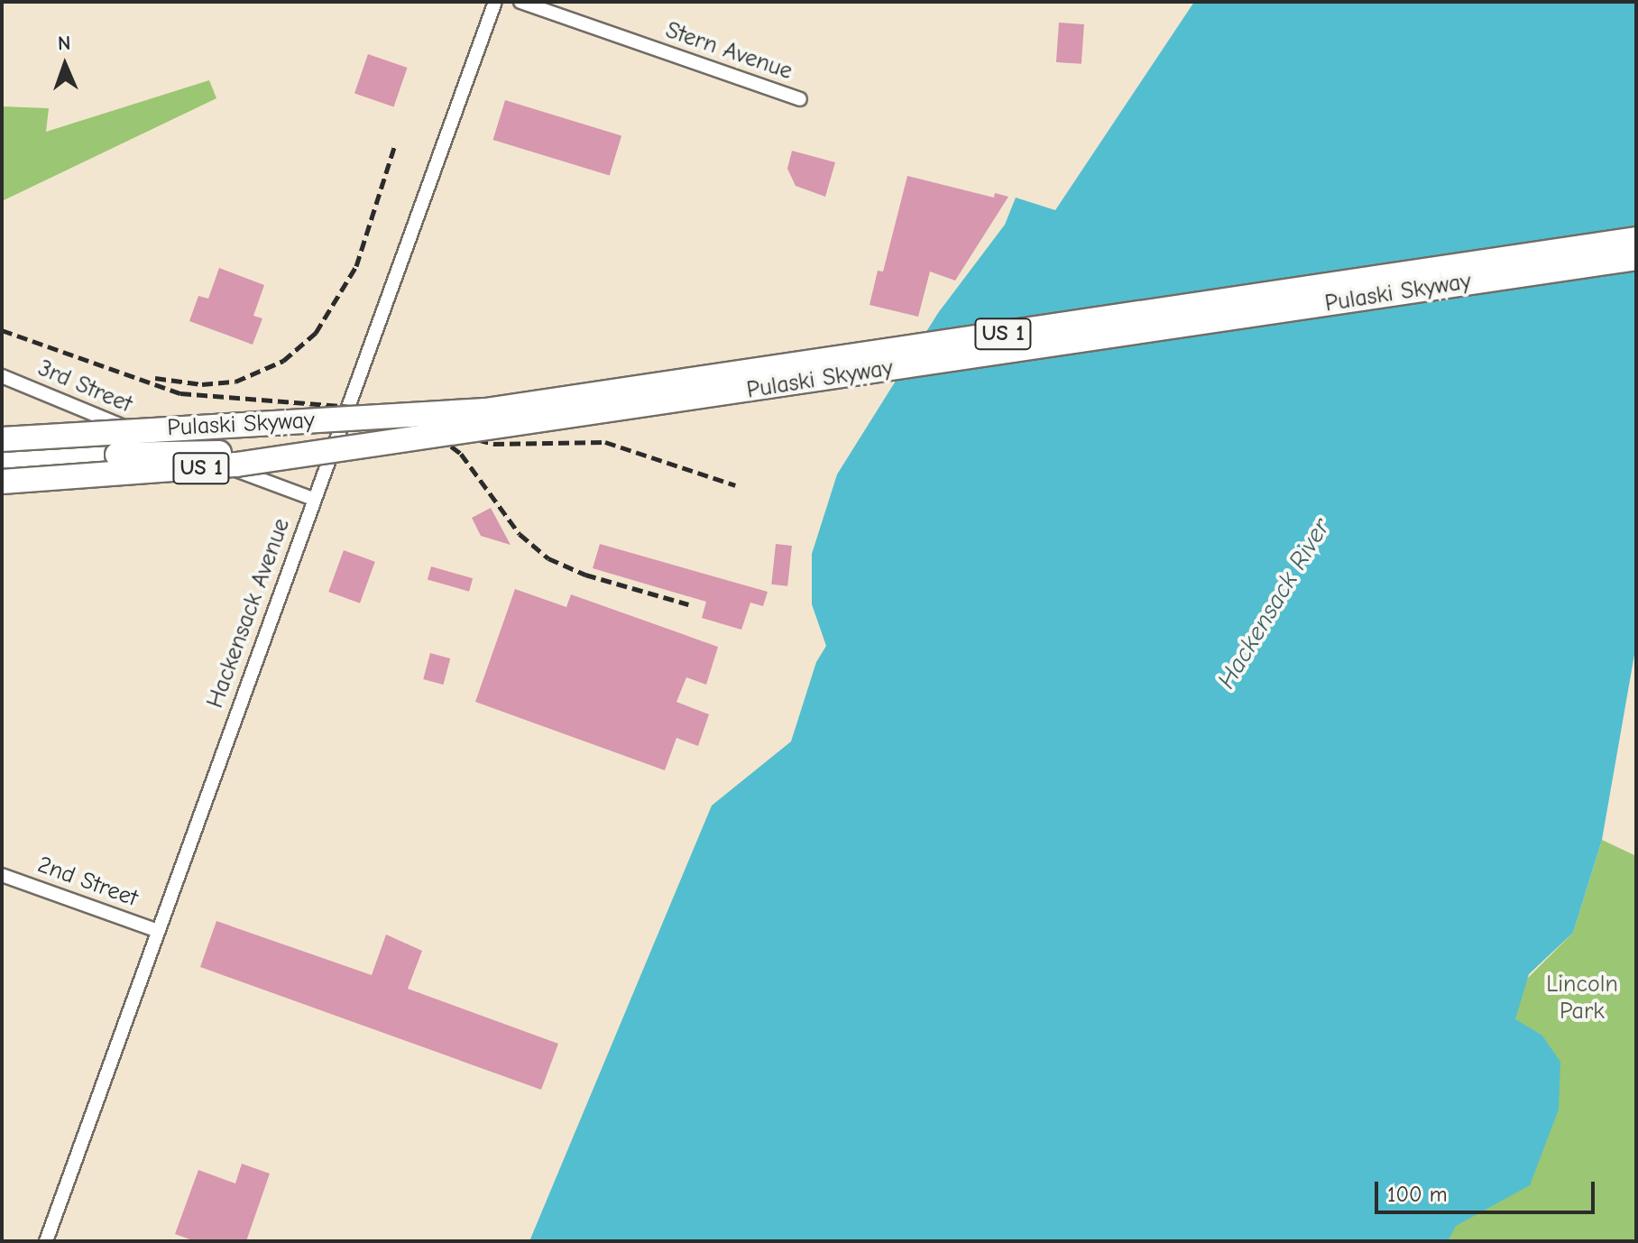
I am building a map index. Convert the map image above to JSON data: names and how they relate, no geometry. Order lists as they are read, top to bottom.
{
  "streets": {
    "highway": ["Pulaski Skyway", "US 1"],
    "street": [
      "Stern Avenue",
      "3rd Street",
      "Hackensack Avenue",
      "2nd Street"
    ]
  },
  "crossings": [
    ["3rd Street", "Hackensack Avenue"],
    ["Hackensack Avenue", "2nd Street"]
  ],
  "water": ["Hackensack River"],
  "parks": ["Lincoln Park"],
  "scale_bar": "100 m",
  "north": "top"
}
